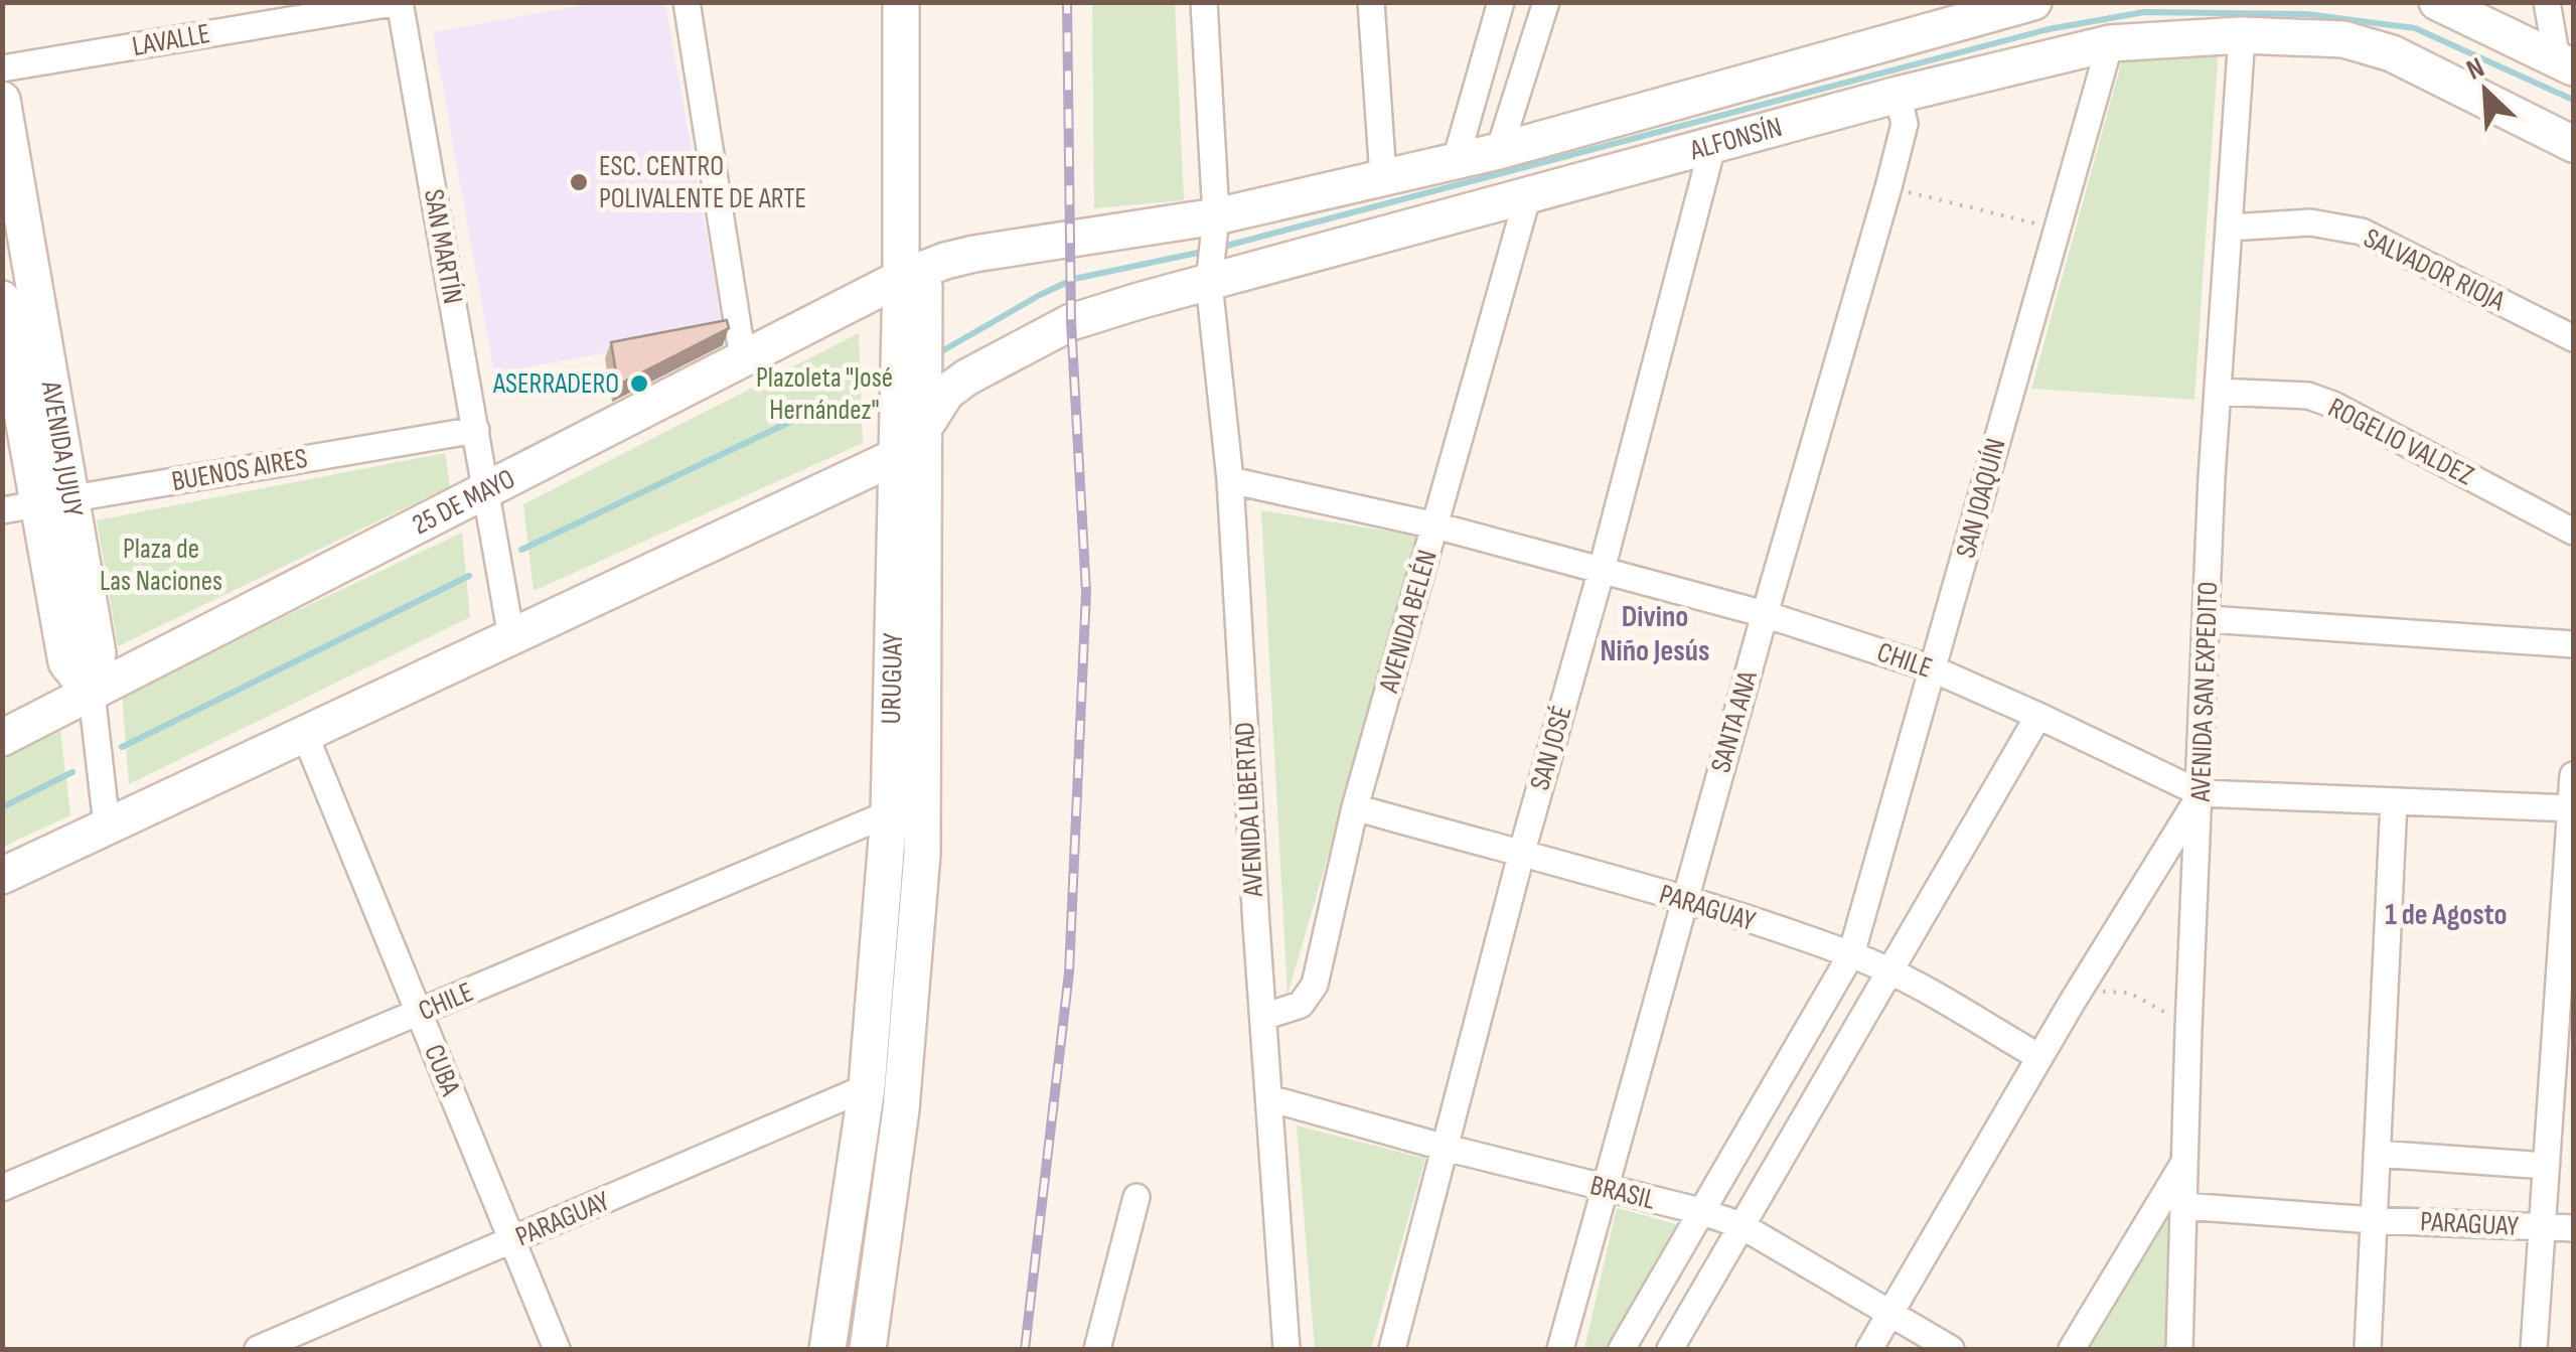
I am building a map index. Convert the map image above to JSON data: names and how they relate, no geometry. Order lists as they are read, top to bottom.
{
  "streets": {
    "street": [
      "LAVALLE",
      "ALFONSÍN",
      "SAN MARTÍN",
      "SALVADOR RIOJA",
      "ROGELIO VALDEZ",
      "AVENIDA JUJUY",
      "BUENOS AIRES",
      "SAN JOAQUÍN",
      "25 DE MAYO",
      "AVENIDA BELÉN",
      "CHILE",
      "URUGUAY",
      "AVENIDA SAN EXPEDITO",
      "SANTA ANA",
      "SAN JOSÉ",
      "AVENIDA LIBERTAD",
      "PARAGUAY",
      "CUBA",
      "BRASIL"
    ]
  },
  "crossings": [
    ["LAVALLE", "SAN MARTÍN"],
    ["ALFONSÍN", "SAN JOAQUÍN"],
    ["ALFONSÍN", "25 DE MAYO"],
    ["ALFONSÍN", "AVENIDA BELÉN"],
    ["ALFONSÍN", "URUGUAY"],
    ["ALFONSÍN", "AVENIDA SAN EXPEDITO"],
    ["ALFONSÍN", "SANTA ANA"],
    ["ALFONSÍN", "SAN JOSÉ"],
    ["ALFONSÍN", "AVENIDA LIBERTAD"],
    ["SAN MARTÍN", "BUENOS AIRES"],
    ["SAN MARTÍN", "25 DE MAYO"],
    ["SALVADOR RIOJA", "AVENIDA SAN EXPEDITO"],
    ["ROGELIO VALDEZ", "AVENIDA SAN EXPEDITO"],
    ["AVENIDA JUJUY", "BUENOS AIRES"],
    ["AVENIDA JUJUY", "25 DE MAYO"],
    ["SAN JOAQUÍN", "CHILE"],
    ["SAN JOAQUÍN", "PARAGUAY"],
    ["SAN JOAQUÍN", "BRASIL"],
    ["25 DE MAYO", "URUGUAY"],
    ["AVENIDA BELÉN", "CHILE"],
    ["AVENIDA BELÉN", "AVENIDA LIBERTAD"],
    ["AVENIDA BELÉN", "PARAGUAY"],
    ["CHILE", "URUGUAY"],
    ["CHILE", "AVENIDA SAN EXPEDITO"],
    ["CHILE", "SANTA ANA"],
    ["CHILE", "SAN JOSÉ"],
    ["CHILE", "AVENIDA LIBERTAD"],
    ["CHILE", "CUBA"],
    ["URUGUAY", "PARAGUAY"],
    ["AVENIDA SAN EXPEDITO", "PARAGUAY"],
    ["SANTA ANA", "PARAGUAY"],
    ["SANTA ANA", "BRASIL"],
    ["SAN JOSÉ", "PARAGUAY"],
    ["SAN JOSÉ", "BRASIL"],
    ["AVENIDA LIBERTAD", "BRASIL"],
    ["PARAGUAY", "CUBA"]
  ],
  "districts": ["Divino Niño Jesús", "1 de Agosto"],
  "parks": ["Plazoleta \"José Hernández\"", "Plaza de Las Naciones"],
  "places": ["ESC. CENTRO POLIVALENTE DE ARTE", "ASERRADERO"],
  "north": "top left"
}
